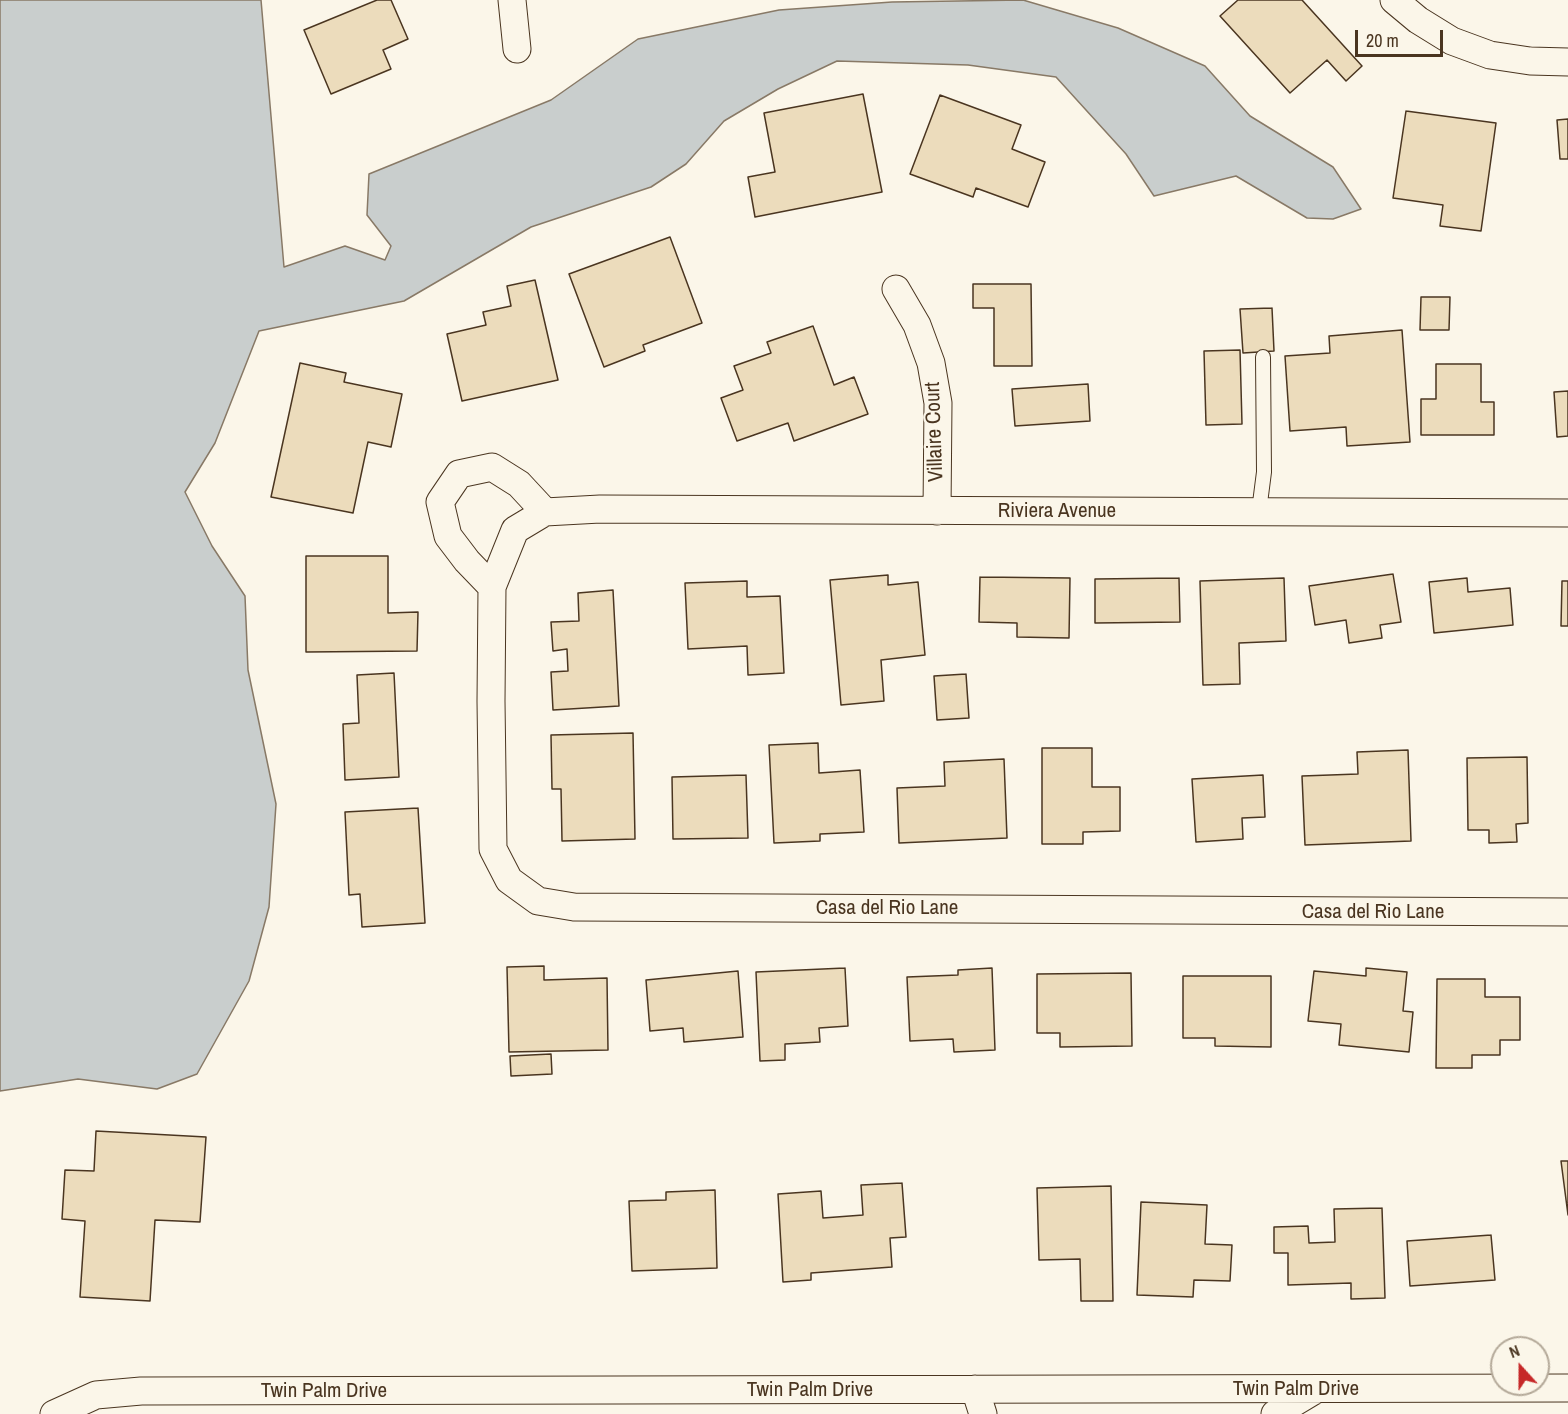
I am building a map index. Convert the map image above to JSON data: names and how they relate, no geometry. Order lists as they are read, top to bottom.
{
  "streets": {
    "street": [
      "Villaire Court",
      "Riviera Avenue",
      "Casa del Rio Lane",
      "Twin Palm Drive"
    ]
  },
  "crossings": [
    ["Villaire Court", "Riviera Avenue"],
    ["Riviera Avenue", "Casa del Rio Lane"]
  ],
  "scale_bar": "20 m",
  "north": "top"
}
